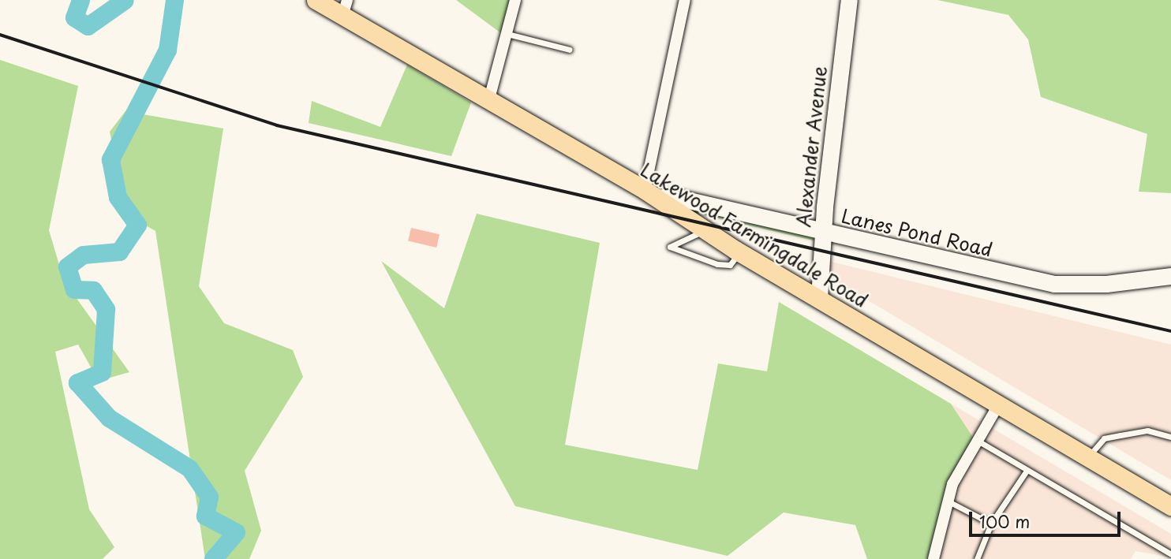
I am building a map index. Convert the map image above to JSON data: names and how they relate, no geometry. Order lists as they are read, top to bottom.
{
  "streets": {
    "main road": ["Lakewood Farmingdale Road"],
    "street": ["Alexander Avenue", "Lanes Pond Road"]
  },
  "crossings": [
    ["Alexander Avenue", "Lanes Pond Road"],
    ["Alexander Avenue", "Lakewood Farmingdale Road"],
    ["Lanes Pond Road", "Lakewood Farmingdale Road"]
  ],
  "scale_bar": "100 m"
}
